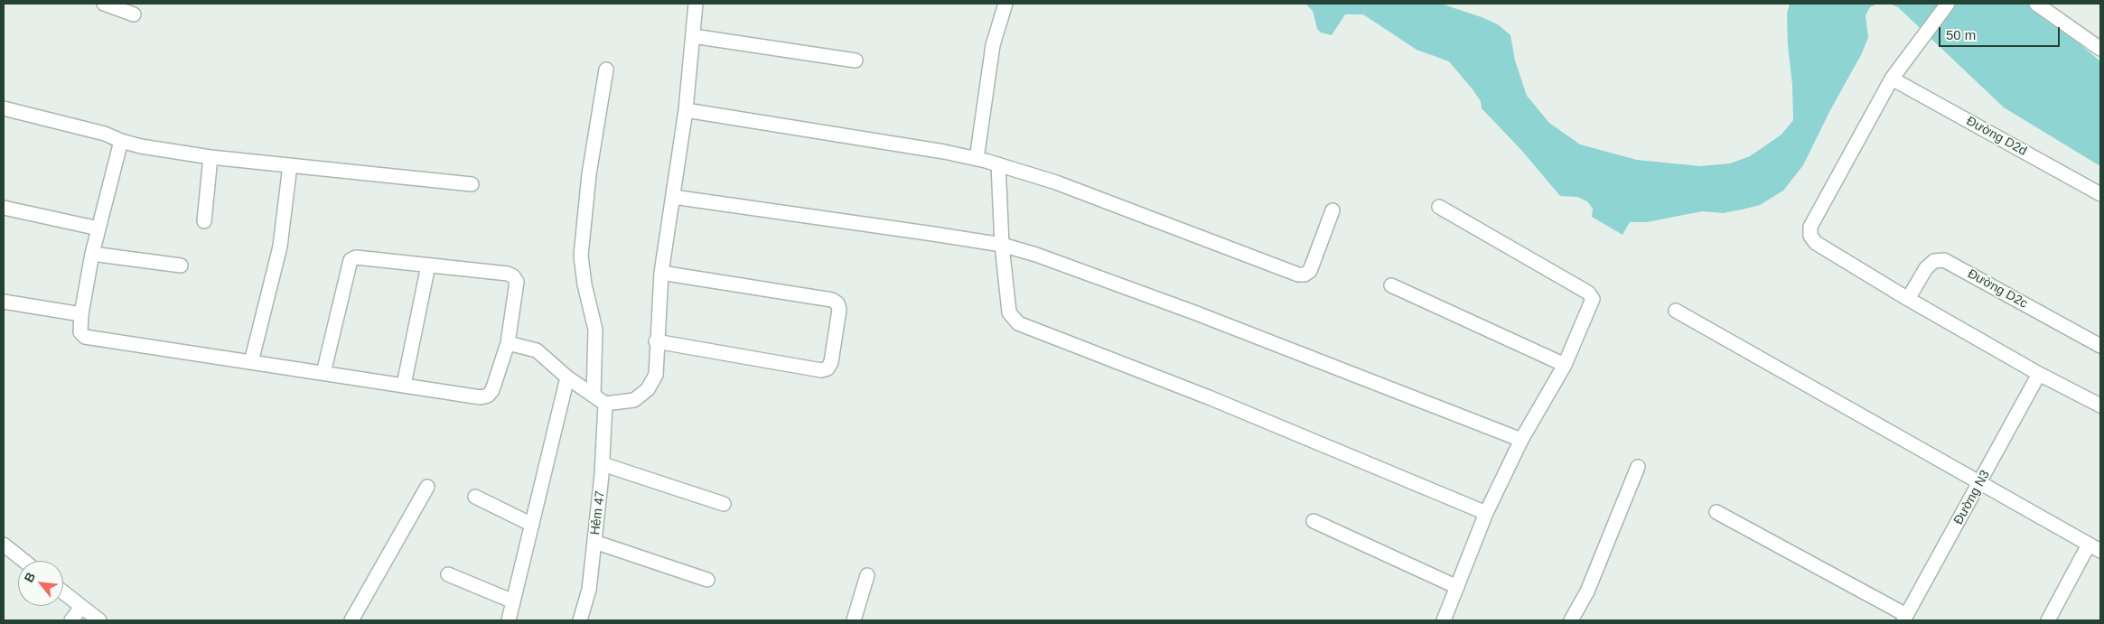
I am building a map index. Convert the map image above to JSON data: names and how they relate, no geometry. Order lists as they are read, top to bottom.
{
  "streets": {
    "street": [
      "Đường D2d",
      "Đường D2c",
      "Đường N3",
      "Hẻm 47"
    ]
  },
  "scale_bar": "50 m",
  "north": "top left"
}
